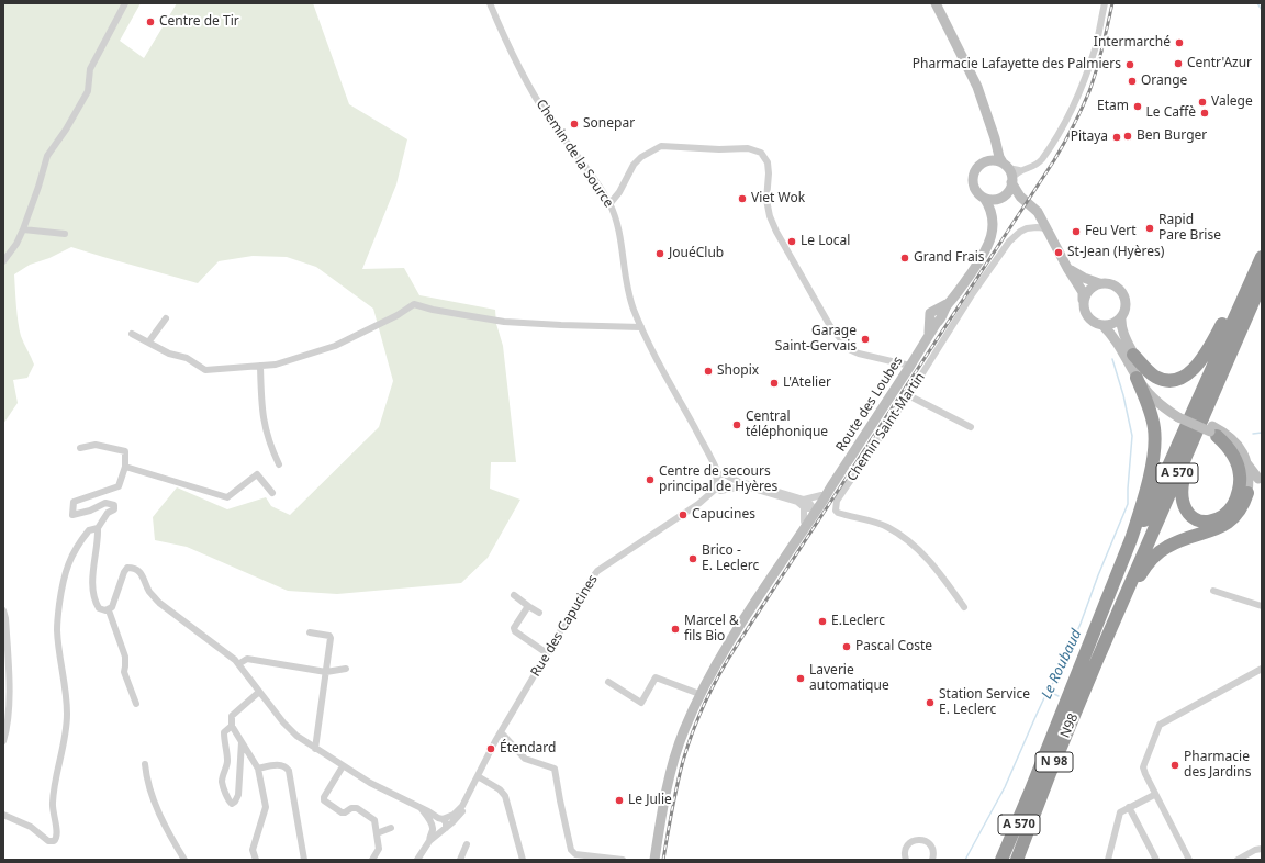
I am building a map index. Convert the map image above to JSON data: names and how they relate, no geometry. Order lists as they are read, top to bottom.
{
  "streets": {
    "highway": ["A 570", "N98", "N 98"],
    "main road": ["Route des Loubes"],
    "street": ["Chemin de la Source", "Chemin Saint-Martin", "Rue des Capucines"]
  },
  "crossings": [
    ["Chemin de la Source", "Rue des Capucines"],
    ["A 570", "N98"]
  ],
  "water": ["Le Roubaud"],
  "places": [
    "Centre de Tir",
    "Intermarché",
    "Centr'Azur",
    "Pharmacie Lafayette des Palmiers",
    "Orange",
    "Valege",
    "Etam",
    "Le Caffè",
    "Sonepar",
    "Ben Burger",
    "Pitaya",
    "Viet Wok",
    "Rapid Pare Brise",
    "Feu Vert",
    "Le Local",
    "St-Jean (Hyères)",
    "JouéClub",
    "Grand Frais",
    "Garage Saint-Gervais",
    "Shopix",
    "L'Atelier",
    "Central téléphonique",
    "Centre de secours principal de Hyères",
    "Capucines",
    "Brico - E. Leclerc",
    "E.Leclerc",
    "Marcel & fils Bio",
    "Pascal Coste",
    "Laverie automatique",
    "Station Service E. Leclerc",
    "Étendard",
    "Pharmacie des Jardins",
    "Le Julie"
  ]
}
